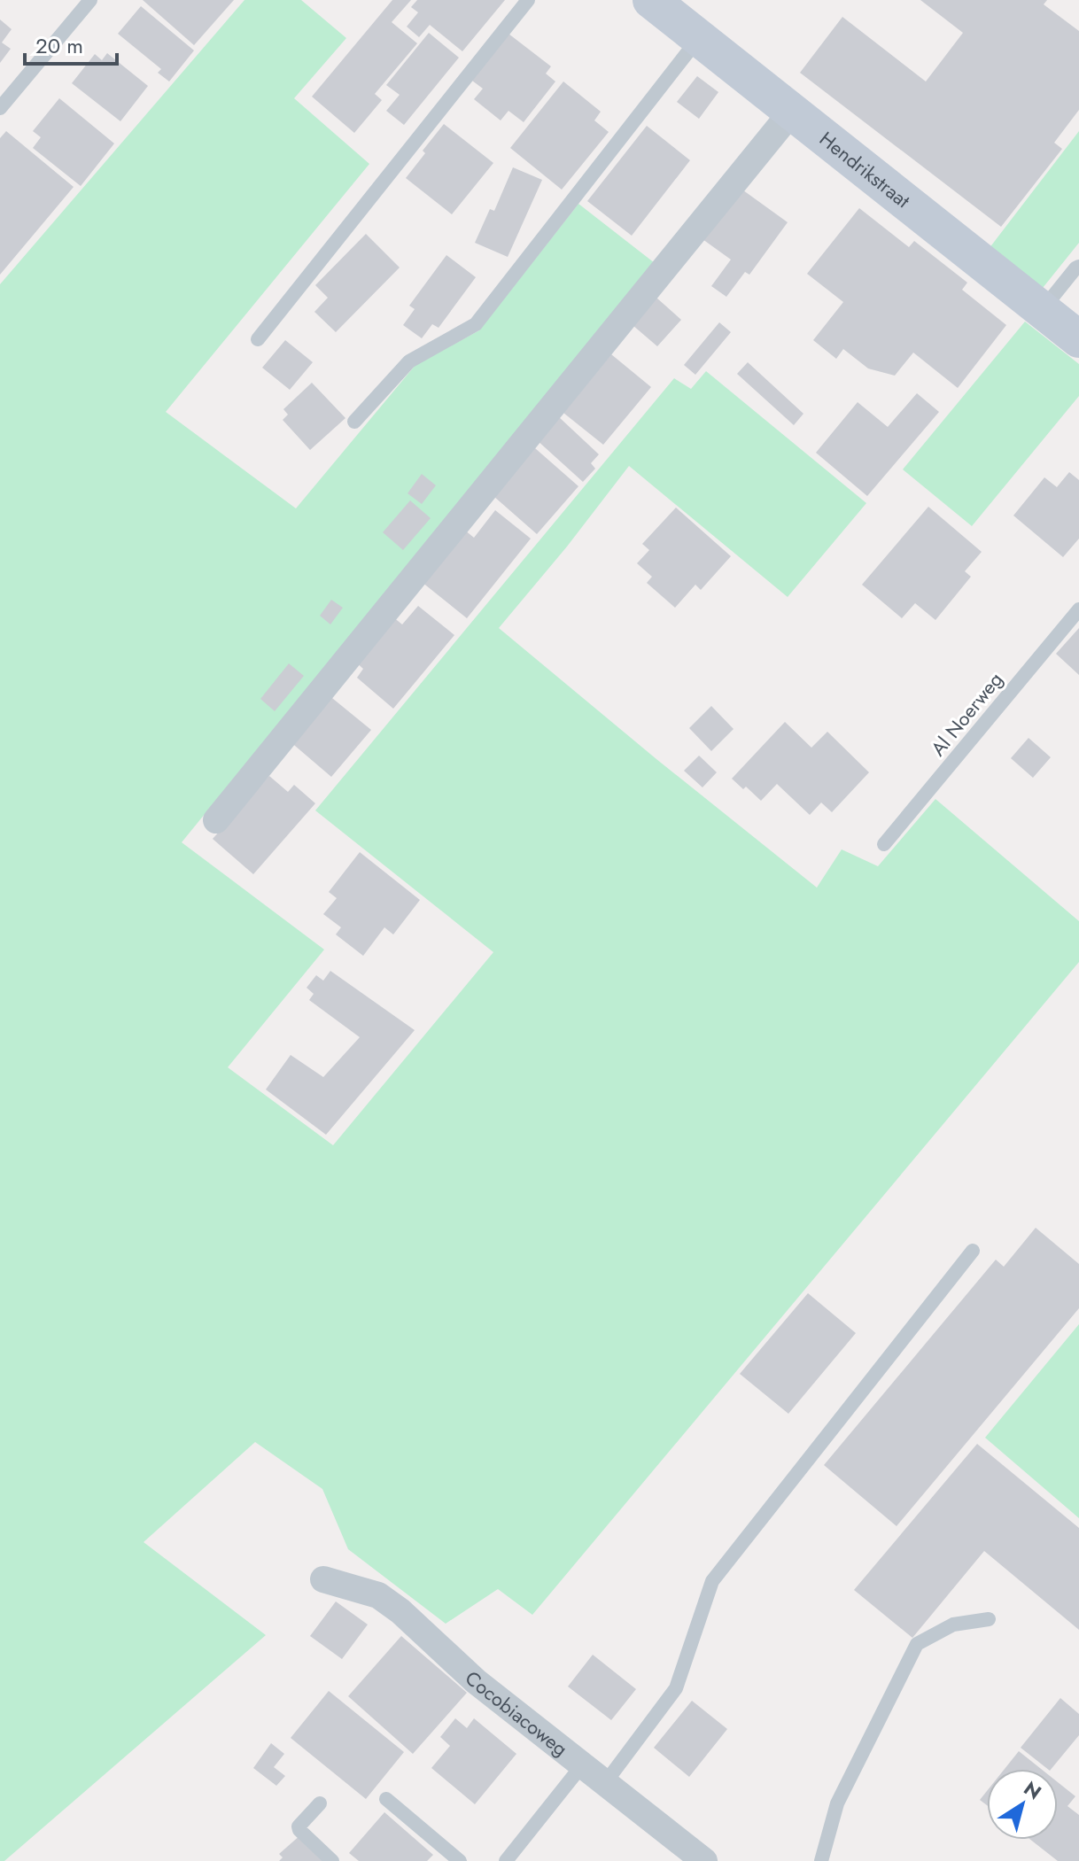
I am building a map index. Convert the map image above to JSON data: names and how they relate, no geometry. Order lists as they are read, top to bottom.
{
  "streets": {
    "street": ["Hendrikstraat", "Cocobiacoweg"],
    "lane": ["Al Noerweg"]
  },
  "scale_bar": "20 m",
  "north": "top right"
}
